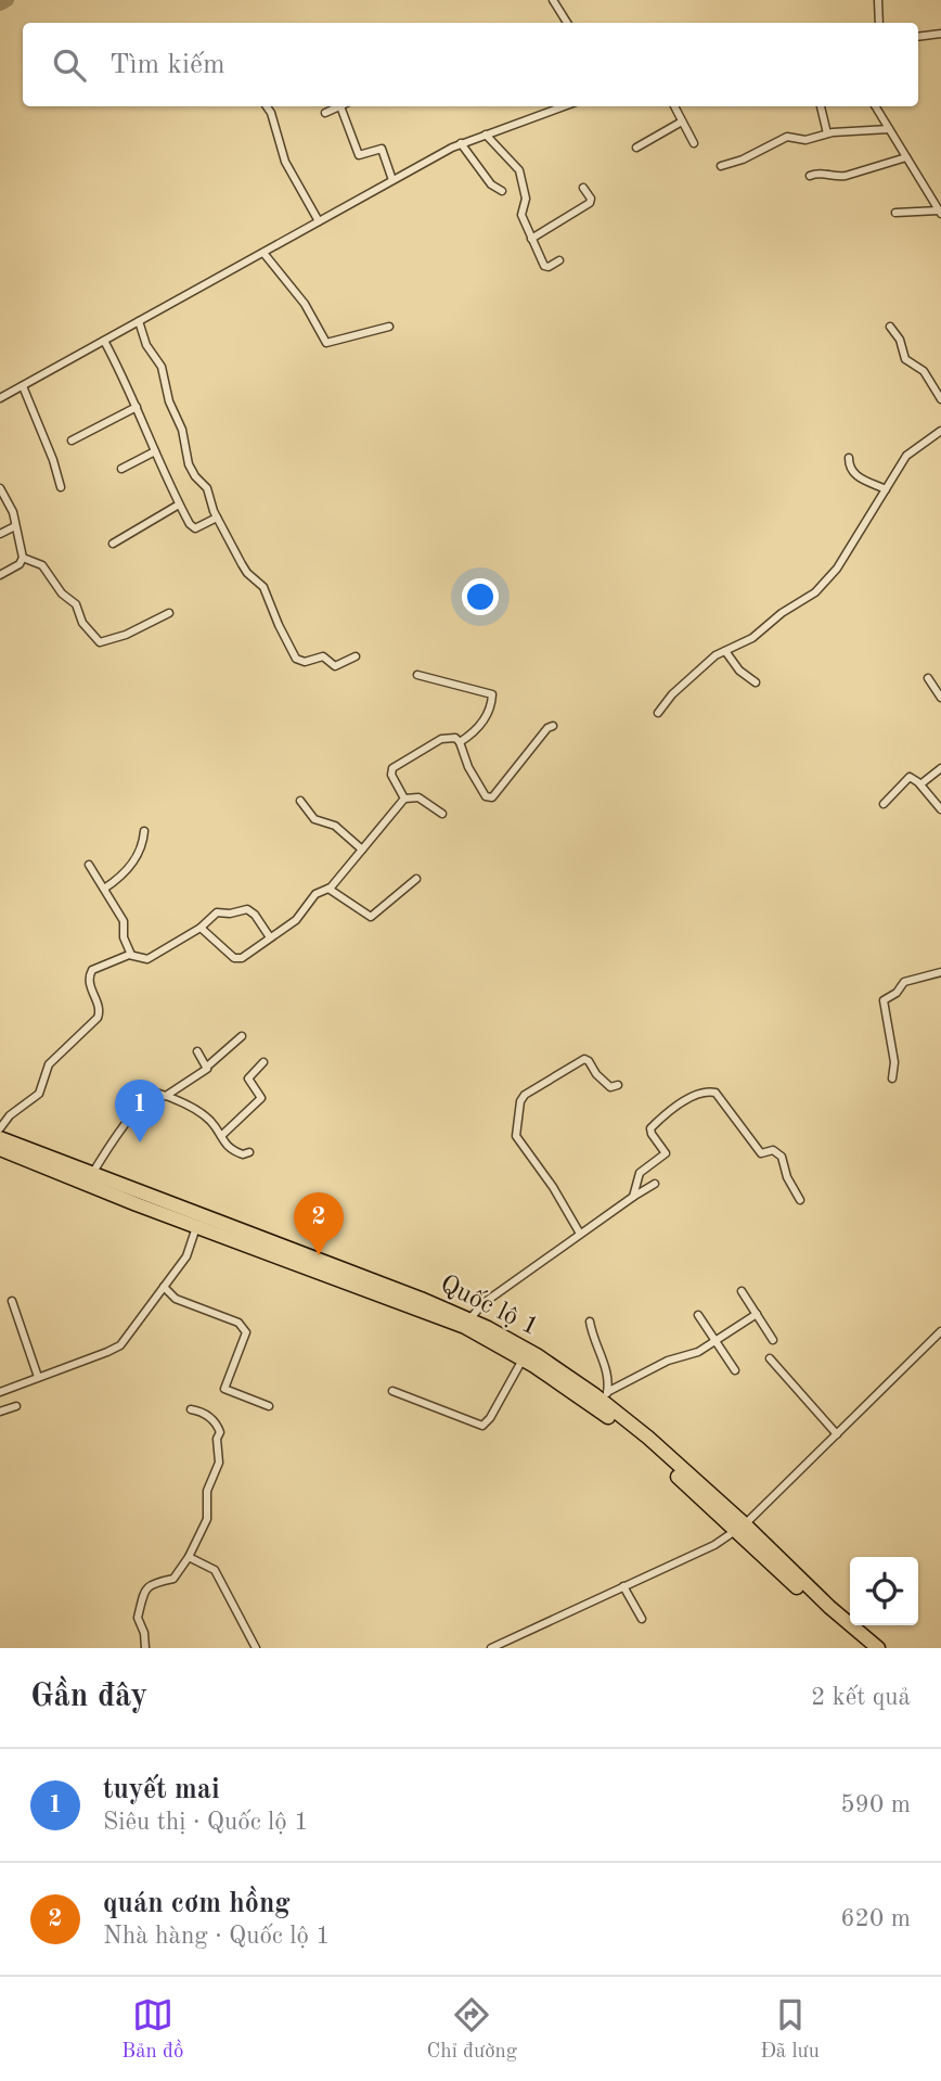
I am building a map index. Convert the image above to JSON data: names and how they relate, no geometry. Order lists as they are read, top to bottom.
{
  "streets": {
    "highway": ["Quốc lộ 1"]
  },
  "page": {
    "search": "Tìm kiếm",
    "pins": ["1", "2"],
    "heading": ["Gần đây", "2 kết quả"],
    "list": [
      {
        "mark": "1",
        "name": "tuyết mai",
        "note": "Siêu thị · Quốc lộ 1",
        "value": "590 m"
      },
      {
        "mark": "2",
        "name": "quán cơm hồng",
        "note": "Nhà hàng · Quốc lộ 1",
        "value": "620 m"
      }
    ],
    "nav": ["Bản đồ", "Chỉ đường", "Đã lưu"]
  }
}
